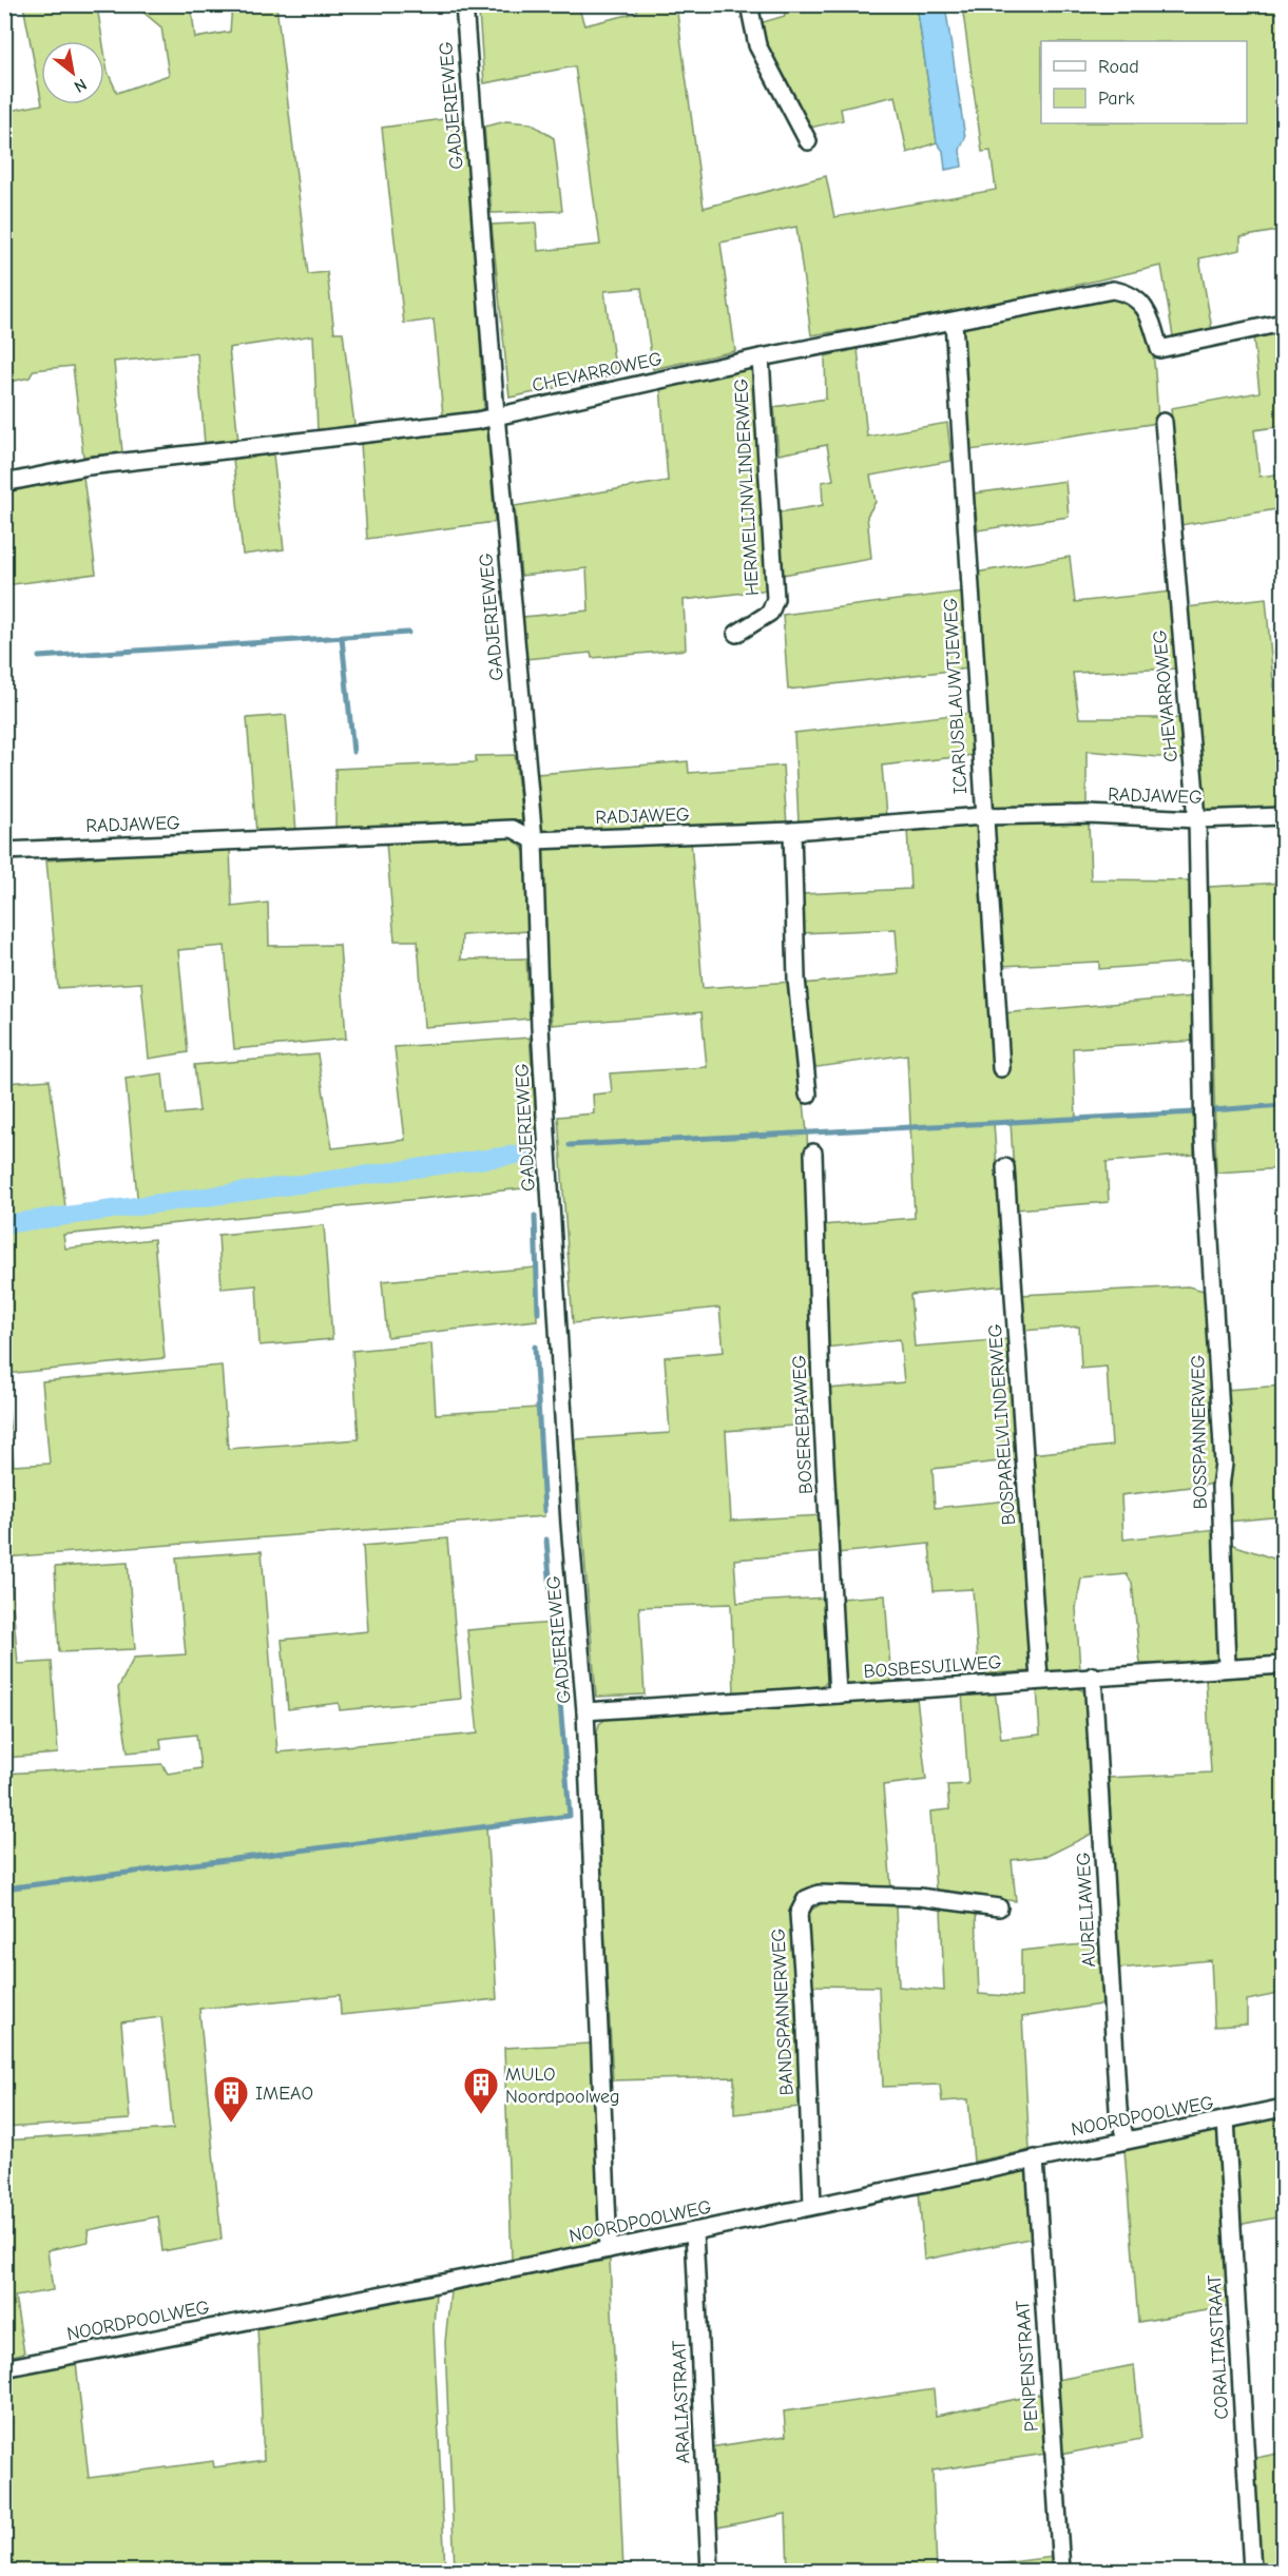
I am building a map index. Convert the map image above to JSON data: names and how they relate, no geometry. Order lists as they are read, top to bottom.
{
  "streets": {
    "street": [
      "GADJERIEWEG",
      "CHEVARROWEG",
      "HERMELIJNVLINDERWEG",
      "ICARUSBLAUWTJEWEG",
      "RADJAWEG",
      "BOSEREBIAWEG",
      "BOSPARELVLINDERWEG",
      "BOSSPANNERWEG",
      "BOSBESUILWEG",
      "AURELIAWEG",
      "BANDSPANNERWEG",
      "NOORDPOOLWEG",
      "CORALITASTRAAT",
      "PENPENSTRAAT",
      "ARALIASTRAAT"
    ]
  },
  "crossings": [
    ["GADJERIEWEG", "CHEVARROWEG"],
    ["GADJERIEWEG", "RADJAWEG"],
    ["GADJERIEWEG", "BOSBESUILWEG"],
    ["GADJERIEWEG", "NOORDPOOLWEG"],
    ["CHEVARROWEG", "HERMELIJNVLINDERWEG"],
    ["CHEVARROWEG", "ICARUSBLAUWTJEWEG"],
    ["CHEVARROWEG", "RADJAWEG"],
    ["CHEVARROWEG", "BOSSPANNERWEG"],
    ["ICARUSBLAUWTJEWEG", "RADJAWEG"],
    ["BOSEREBIAWEG", "BOSBESUILWEG"],
    ["BOSPARELVLINDERWEG", "BOSBESUILWEG"],
    ["BOSSPANNERWEG", "BOSBESUILWEG"],
    ["BOSBESUILWEG", "AURELIAWEG"],
    ["AURELIAWEG", "NOORDPOOLWEG"],
    ["BANDSPANNERWEG", "NOORDPOOLWEG"],
    ["NOORDPOOLWEG", "CORALITASTRAAT"],
    ["NOORDPOOLWEG", "PENPENSTRAAT"],
    ["NOORDPOOLWEG", "ARALIASTRAAT"]
  ],
  "places": {
    "building": ["MULO Noordpoolweg", "IMEAO"]
  },
  "legend": ["Road", "Park"],
  "north": "bottom right"
}
